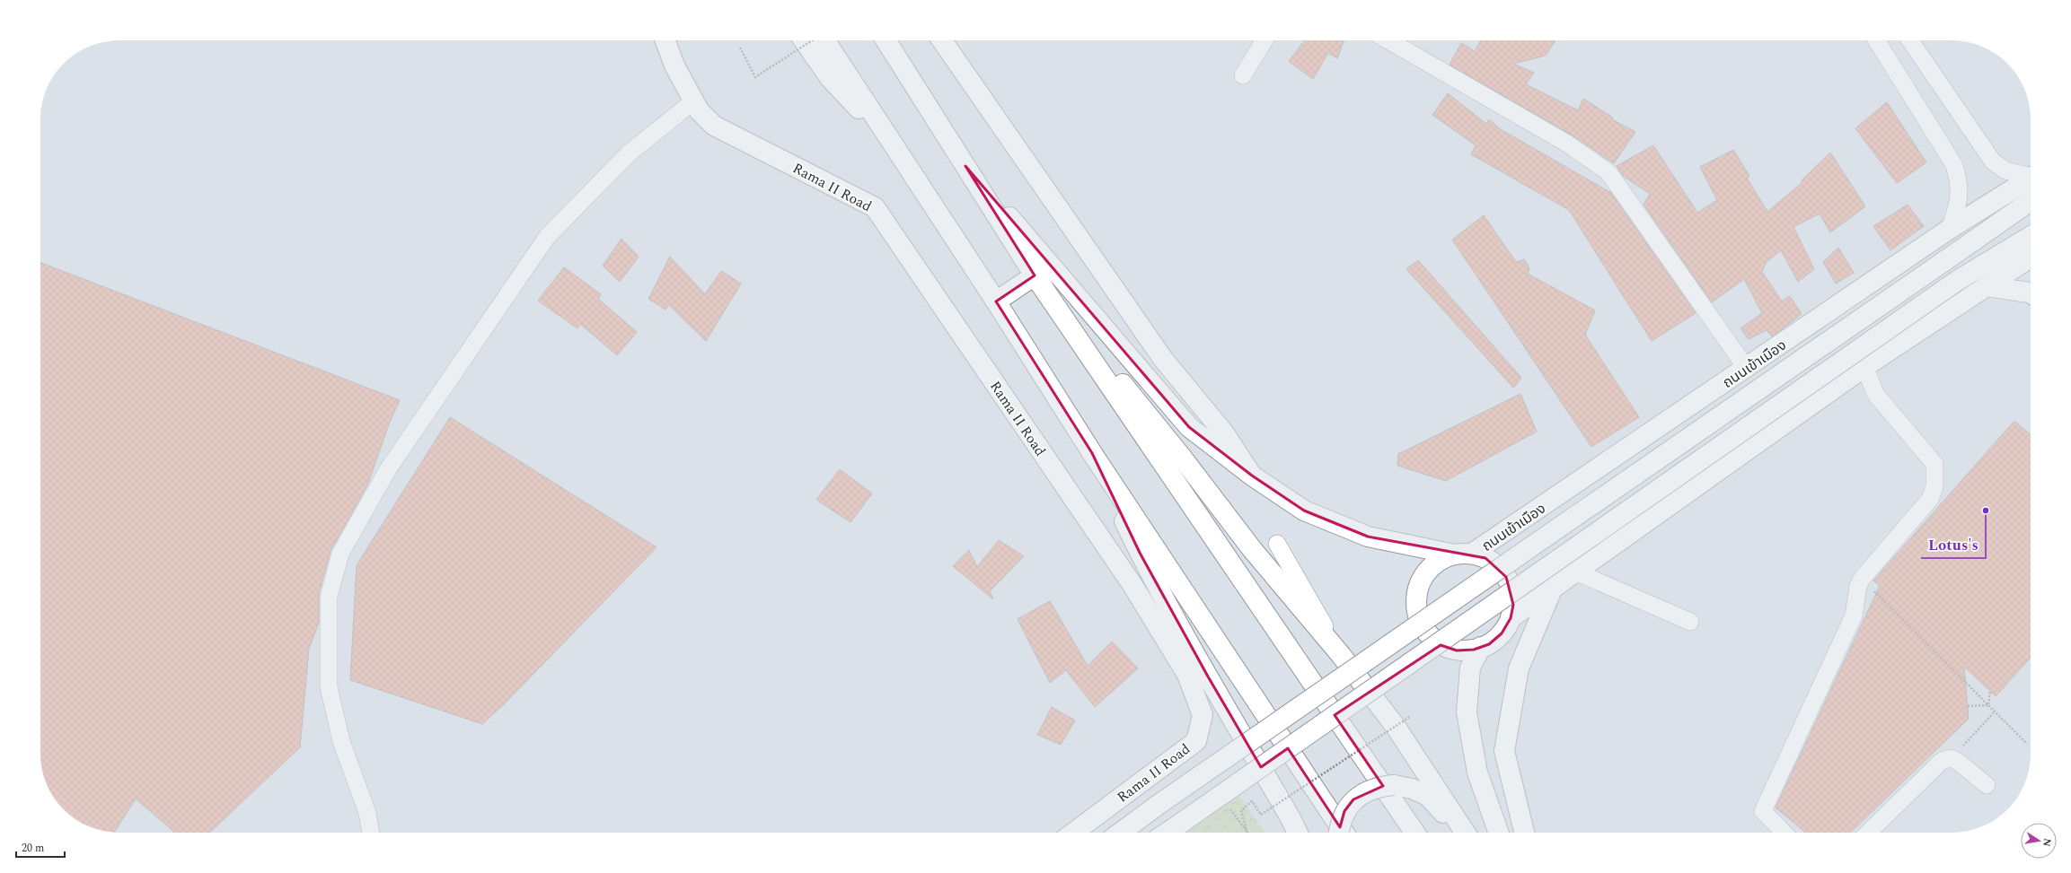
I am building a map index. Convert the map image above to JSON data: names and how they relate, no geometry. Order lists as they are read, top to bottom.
{
  "streets": {
    "main road": ["Rama II Road", "ถนนเข้าเมือง"]
  },
  "places": ["Lotus's"],
  "scale_bar": "20 m",
  "north": "right"
}
